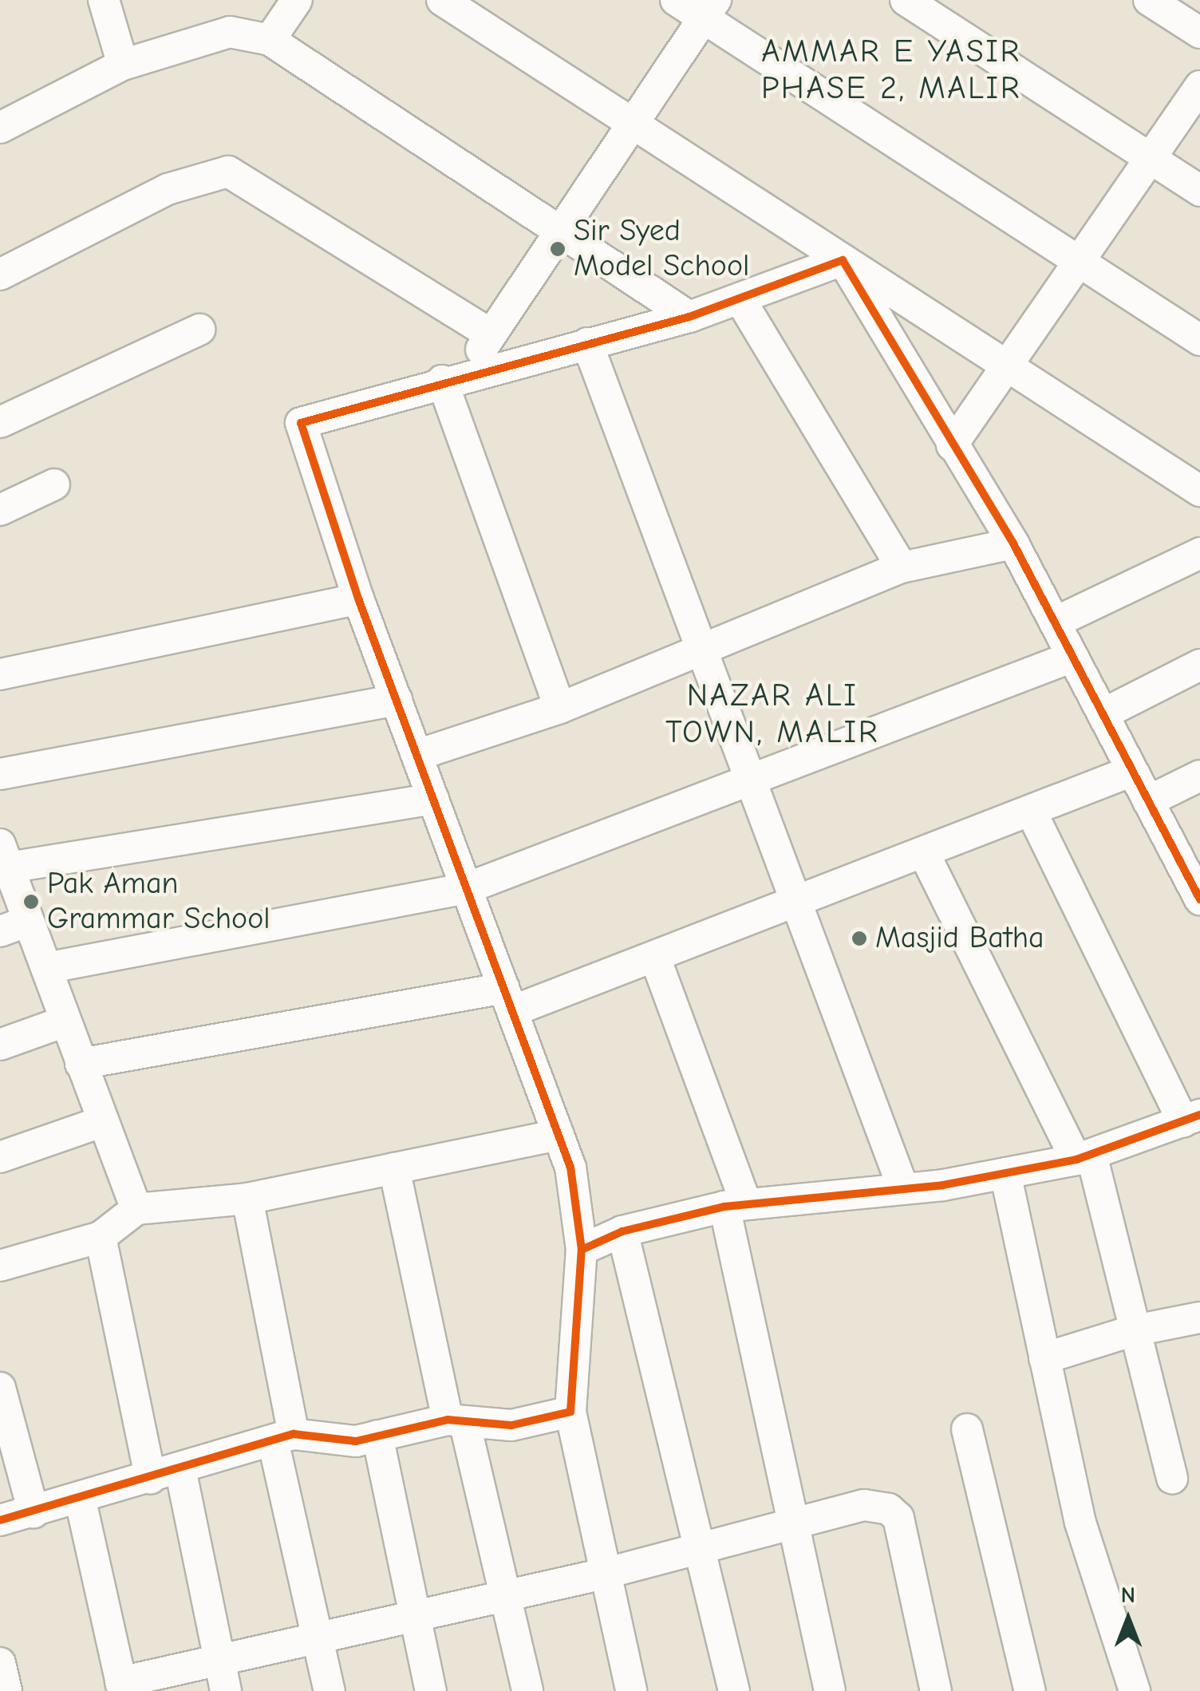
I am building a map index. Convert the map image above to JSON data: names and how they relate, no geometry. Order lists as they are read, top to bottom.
{
  "districts": ["AMMAR E YASIR PHASE 2, MALIR", "NAZAR ALI TOWN, MALIR"],
  "places": ["Sir Syed Model School", "Pak Aman Grammar School", "Masjid Batha"],
  "north": "top"
}
